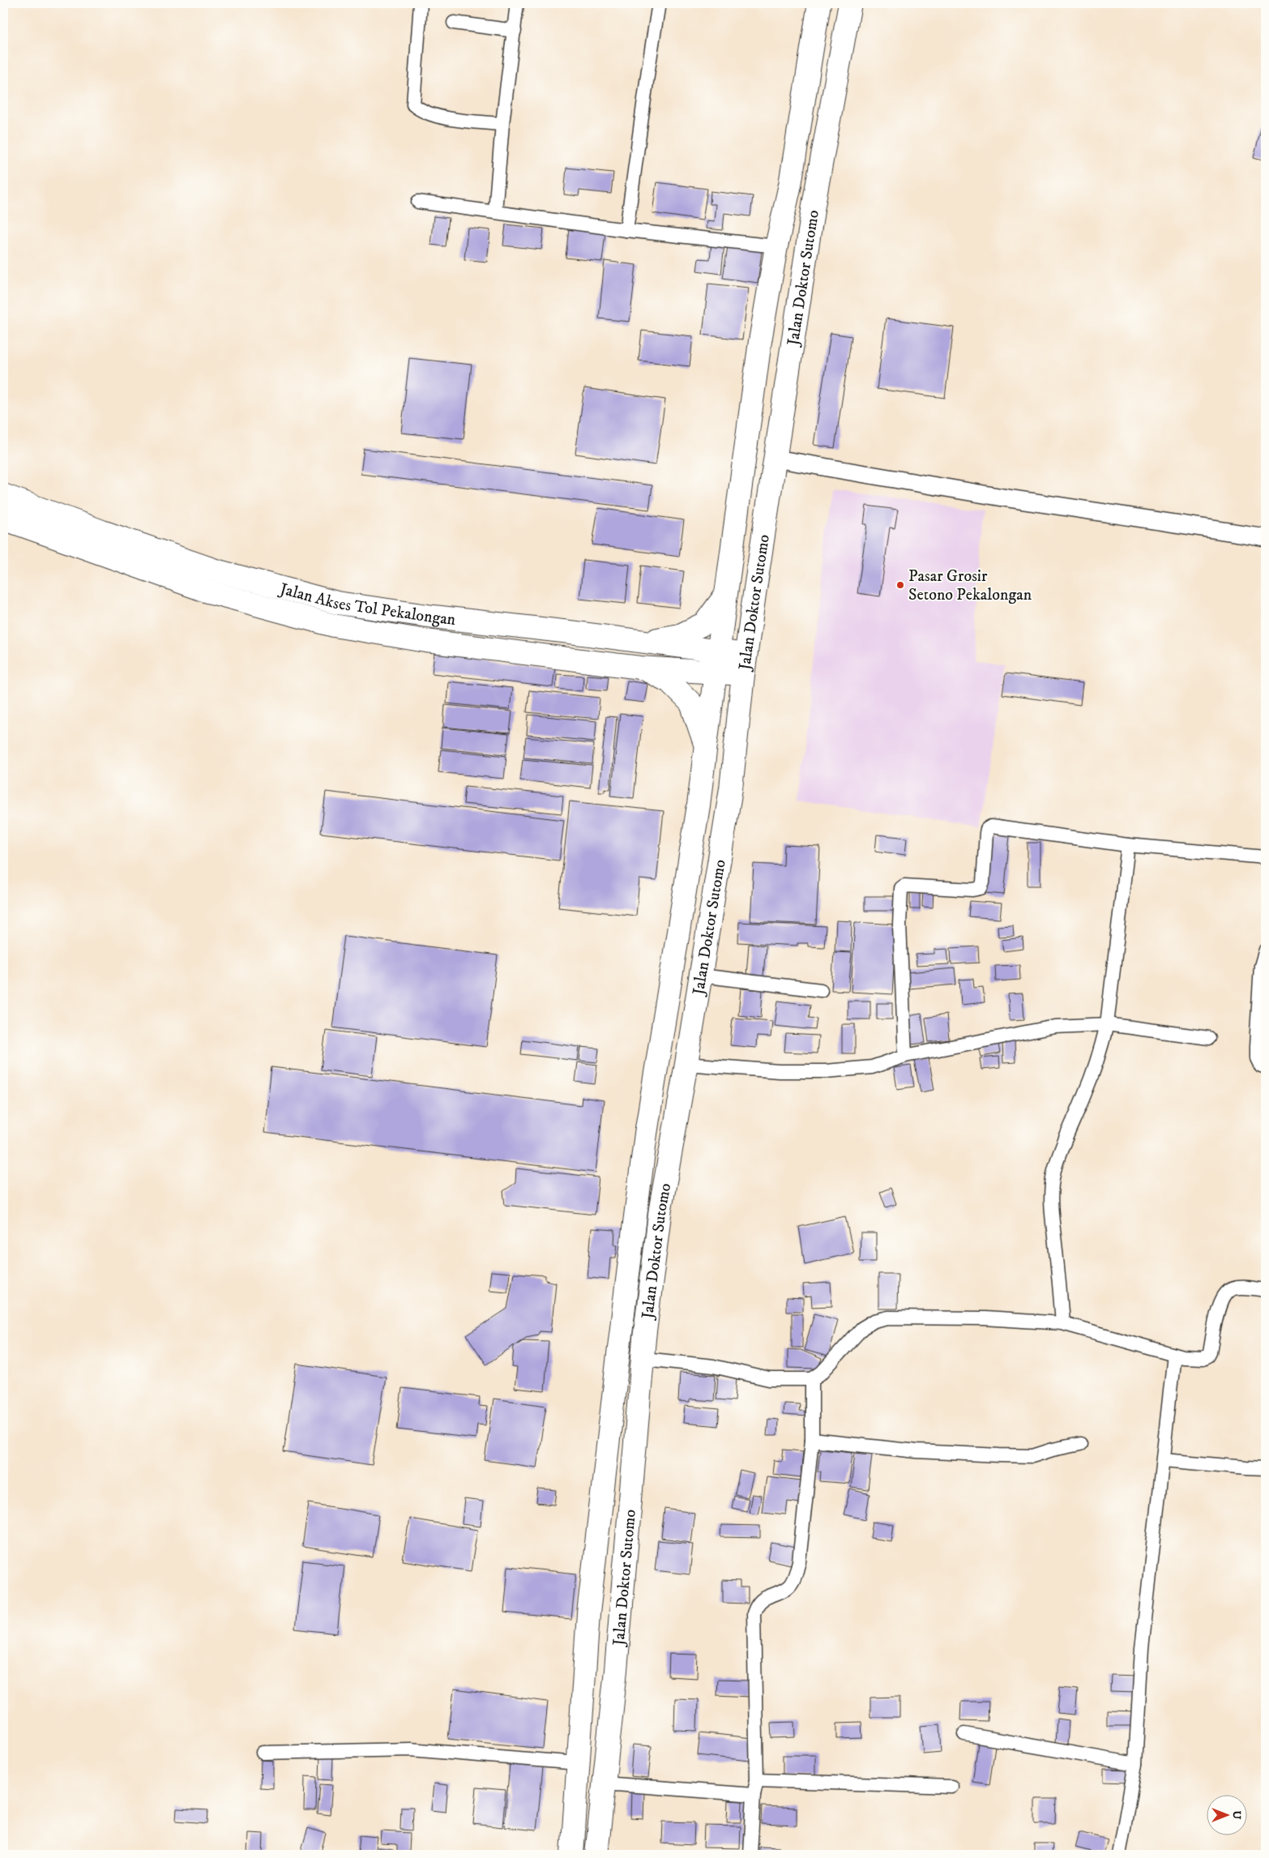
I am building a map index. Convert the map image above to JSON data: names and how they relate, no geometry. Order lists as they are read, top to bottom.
{
  "streets": {
    "highway": ["Jalan Doktor Sutomo", "Jalan Akses Tol Pekalongan"]
  },
  "crossings": [
    ["Jalan Doktor Sutomo", "Jalan Akses Tol Pekalongan"]
  ],
  "places": ["Pasar Grosir Setono Pekalongan"],
  "north": "right"
}
